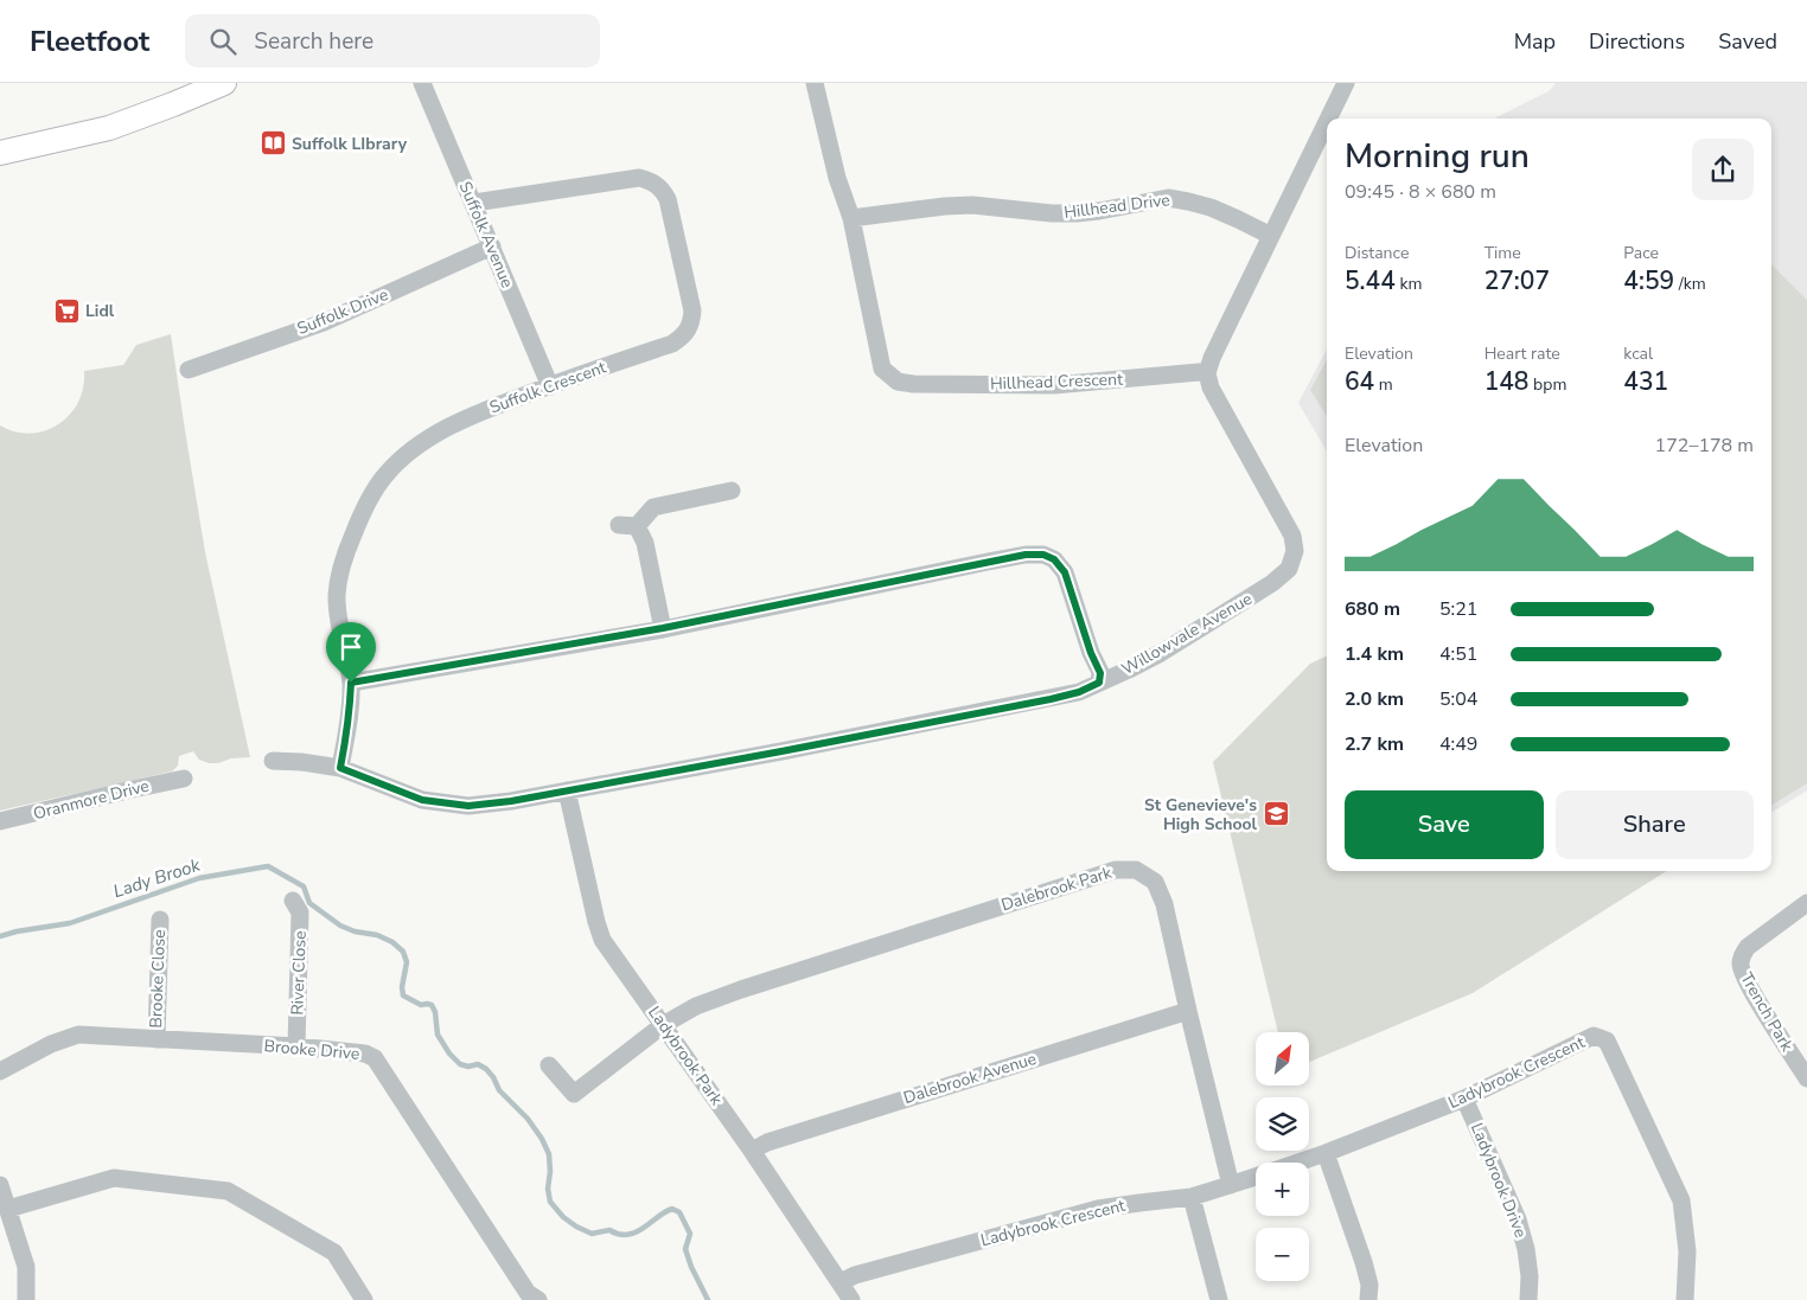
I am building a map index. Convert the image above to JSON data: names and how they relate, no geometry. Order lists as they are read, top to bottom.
{
  "streets": {
    "street": [
      "Hillhead Drive",
      "Suffolk Avenue",
      "Suffolk Drive",
      "Hillhead Crescent",
      "Suffolk Crescent",
      "Willowvale Avenue",
      "Oranmore Drive",
      "Dalebrook Park",
      "River Close",
      "Brooke Close",
      "Trench Park",
      "Brooke Drive",
      "Ladybrook Park",
      "Ladybrook Crescent",
      "Dalebrook Avenue",
      "Ladybrook Drive"
    ]
  },
  "crossings": [
    ["Hillhead Drive", "Hillhead Crescent"],
    ["Suffolk Avenue", "Suffolk Drive"],
    ["Suffolk Avenue", "Suffolk Crescent"],
    ["Hillhead Crescent", "Willowvale Avenue"],
    ["Suffolk Crescent", "Willowvale Avenue"],
    ["Willowvale Avenue", "Ladybrook Park"],
    ["Dalebrook Park", "Ladybrook Park"],
    ["Dalebrook Park", "Ladybrook Crescent"],
    ["Dalebrook Park", "Dalebrook Avenue"],
    ["River Close", "Brooke Drive"],
    ["Brooke Close", "Brooke Drive"],
    ["Ladybrook Park", "Ladybrook Crescent"],
    ["Ladybrook Park", "Dalebrook Avenue"],
    ["Ladybrook Crescent", "Ladybrook Drive"]
  ],
  "water": ["Lady Brook"],
  "places": {
    "library": ["Suffolk LIbrary"],
    "supermarket": ["Lidl"],
    "school or university": ["St Genevieve's High School"]
  },
  "north": "top right",
  "page": {
    "header": "Fleetfoot",
    "search": "Search here",
    "nav": ["Map", "Directions", "Saved"],
    "heading": ["Morning run", "09:45 · 8 × 680 m"],
    "stats": [
      ["Distance", "5.44 km"],
      ["Time", "27:07"],
      ["Pace", "4:59 /km"],
      ["Elevation", "64 m"],
      ["Heart rate", "148 bpm"],
      ["kcal", "431"]
    ],
    "chart": ["Elevation", "172–178 m"],
    "list": [
      {
        "name": "680 m",
        "note": "5:21"
      },
      {
        "name": "1.4 km",
        "note": "4:51"
      },
      {
        "name": "2.0 km",
        "note": "5:04"
      },
      {
        "name": "2.7 km",
        "note": "4:49"
      }
    ],
    "buttons": ["Save", "Share"],
    "map_buttons": ["+", "−"]
  }
}
